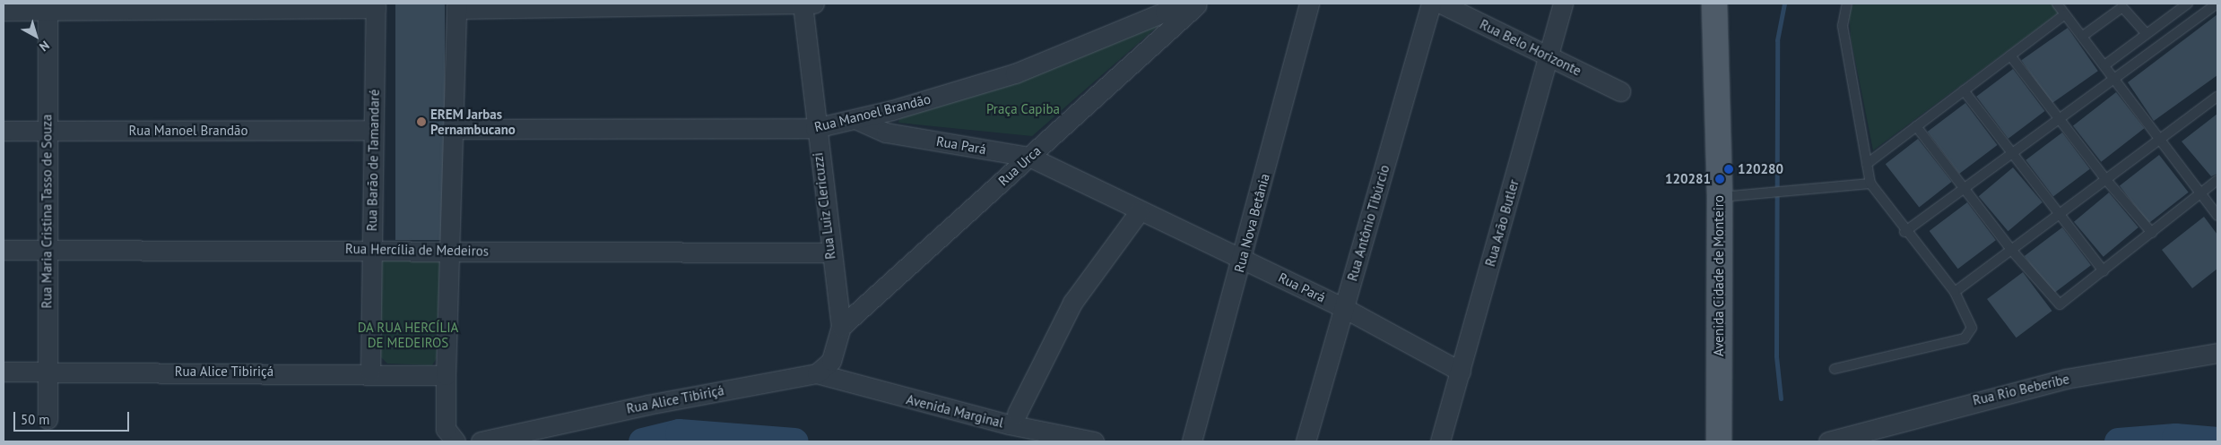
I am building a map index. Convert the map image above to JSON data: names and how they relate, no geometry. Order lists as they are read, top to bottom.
{
  "streets": {
    "main road": ["Avenida Cidade de Monteiro"],
    "street": [
      "Rua Belo Horizonte",
      "Rua Manoel Brandão",
      "Rua Pará",
      "Rua Barão de Tamandaré",
      "Rua Urca",
      "Rua Luiz Clericuzzi",
      "Rua Maria Cristina Tasso de Souza",
      "Rua Nova Betânia",
      "Rua Antônio Tibúrcio",
      "Rua Arão Butler",
      "Rua Hercília de Medeiros",
      "Rua Alice Tibiriçá",
      "Rua Rio Beberibe",
      "Avenida Marginal"
    ]
  },
  "crossings": [
    ["Rua Belo Horizonte", "Rua Antônio Tibúrcio"],
    ["Rua Belo Horizonte", "Rua Arão Butler"],
    ["Rua Manoel Brandão", "Rua Pará"],
    ["Rua Manoel Brandão", "Rua Barão de Tamandaré"],
    ["Rua Manoel Brandão", "Rua Urca"],
    ["Rua Manoel Brandão", "Rua Luiz Clericuzzi"],
    ["Rua Manoel Brandão", "Rua Maria Cristina Tasso de Souza"],
    ["Rua Pará", "Rua Urca"],
    ["Rua Pará", "Rua Nova Betânia"],
    ["Rua Pará", "Rua Antônio Tibúrcio"],
    ["Rua Pará", "Rua Arão Butler"],
    ["Rua Barão de Tamandaré", "Rua Hercília de Medeiros"],
    ["Rua Barão de Tamandaré", "Rua Alice Tibiriçá"],
    ["Rua Urca", "Rua Luiz Clericuzzi"],
    ["Rua Luiz Clericuzzi", "Rua Hercília de Medeiros"],
    ["Rua Maria Cristina Tasso de Souza", "Rua Hercília de Medeiros"],
    ["Rua Maria Cristina Tasso de Souza", "Rua Alice Tibiriçá"],
    ["Rua Alice Tibiriçá", "Avenida Marginal"]
  ],
  "parks": ["Praça Capiba", "DA RUA HERCÍLIA DE MEDEIROS"],
  "places": ["EREM Jarbas Pernambucano", "120280", "120281"],
  "scale_bar": "50 m",
  "north": "bottom right"
}
